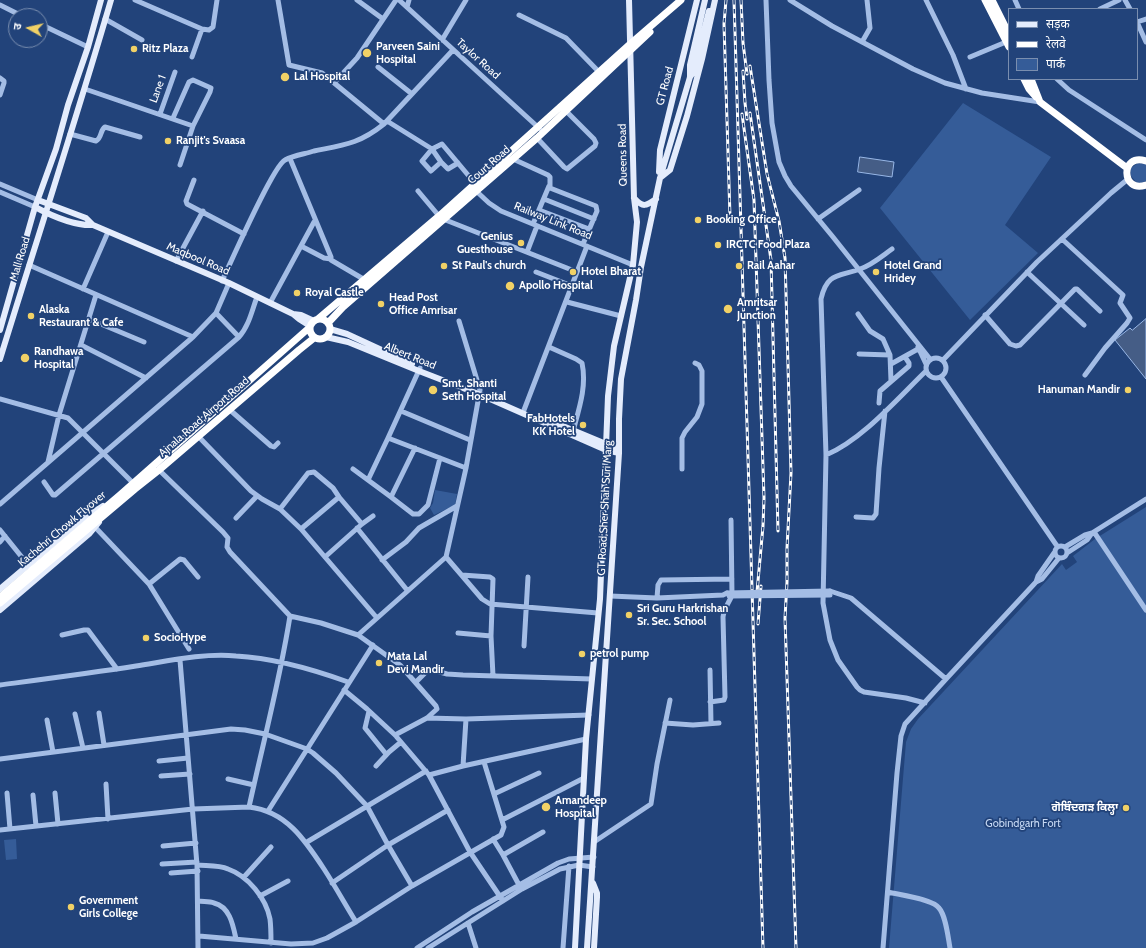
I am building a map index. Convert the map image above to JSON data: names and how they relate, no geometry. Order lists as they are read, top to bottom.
{
  "streets": {
    "highway": ["Court Road", "Ajnala Road;Airport Road", "Kachehri Chowk Flyover"],
    "main road": [
      "GT Road",
      "Queens Road",
      "Mall Road",
      "Maqbool Road",
      "Albert Road",
      "GT Road;Sher Shah Suri Marg"
    ],
    "street": ["Taylor Road", "Lane 1", "Railway Link Road"]
  },
  "crossings": [
    ["Taylor Road", "Court Road"],
    ["GT Road", "GT Road;Sher Shah Suri Marg"],
    ["Queens Road", "Court Road"],
    ["Queens Road", "Railway Link Road"],
    ["Queens Road", "GT Road;Sher Shah Suri Marg"],
    ["Court Road", "Railway Link Road"],
    ["Court Road", "Maqbool Road"],
    ["Court Road", "Albert Road"],
    ["Court Road", "Ajnala Road;Airport Road"],
    ["Court Road", "Kachehri Chowk Flyover"],
    ["Railway Link Road", "GT Road;Sher Shah Suri Marg"],
    ["Mall Road", "Maqbool Road"],
    ["Maqbool Road", "Albert Road"],
    ["Maqbool Road", "Ajnala Road;Airport Road"],
    ["Albert Road", "Ajnala Road;Airport Road"],
    ["Albert Road", "GT Road;Sher Shah Suri Marg"],
    ["Ajnala Road;Airport Road", "Kachehri Chowk Flyover"]
  ],
  "parks": ["Gobindgarh Fort"],
  "places": [
    "Ritz Plaza",
    "Parveen Saini Hospital",
    "Lal Hospital",
    "Ranjit's Svaasa",
    "Booking Office",
    "Genius Guesthouse",
    "IRCTC Food Plaza",
    "St Paul's church",
    "Rail Aahar",
    "Hotel Bharat",
    "Hotel Grand Hridey",
    "Apollo Hospital",
    "Royal Castle",
    "Head Post Office Amrisar",
    "Amritsar Junction",
    "Alaska Restaurant & Cafe",
    "Randhawa Hospital",
    "Smt. Shanti Seth Hospital",
    "Hanuman Mandir",
    "FabHotels KK Hotel",
    "Sri Guru Harkrishan Sr. Sec. School",
    "SocioHype",
    "petrol pump",
    "Mata Lal Devi Mandir",
    "Amandeep Hospital",
    "ਗੋਬਿੰਦਗੜ ਕਿਲ੍ਹਾ",
    "Government Girls College"
  ],
  "legend": ["सड़क", "रेलवे", "पार्क"],
  "north": "left"
}
